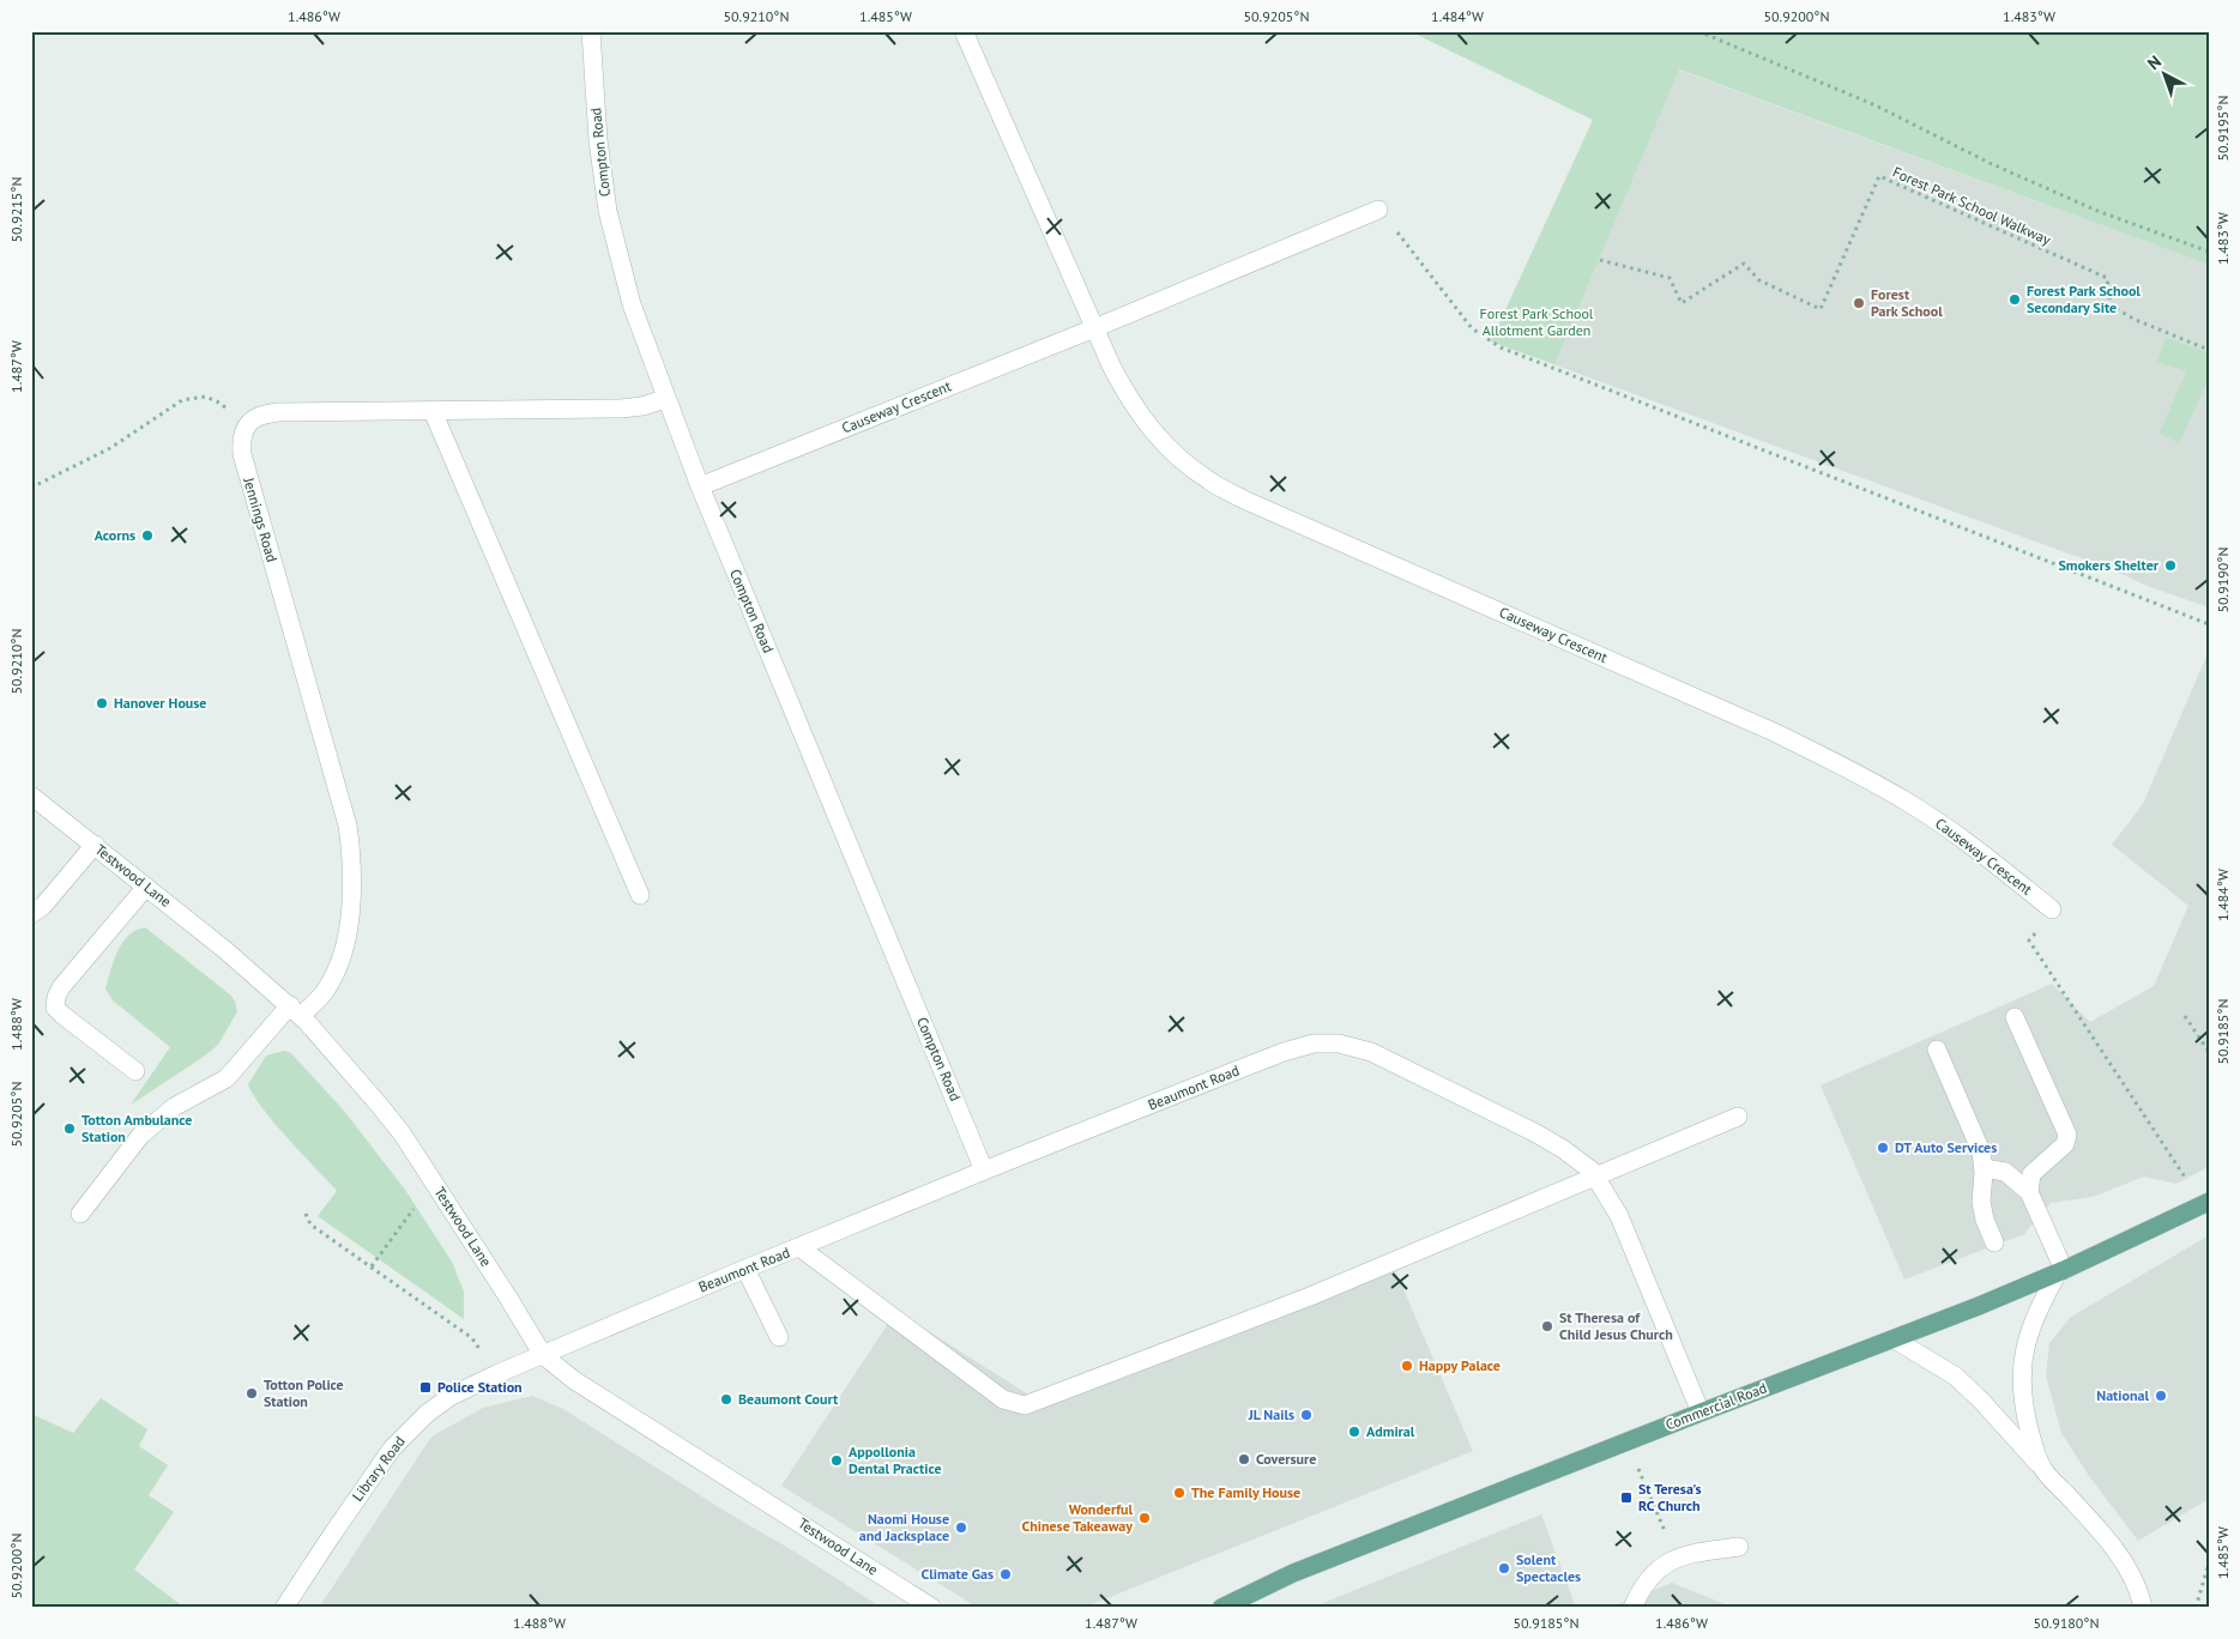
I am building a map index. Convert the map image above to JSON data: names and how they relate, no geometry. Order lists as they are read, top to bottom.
{
  "streets": {
    "main road": ["Commercial Road"],
    "street": [
      "Compton Road",
      "Causeway Crescent",
      "Jennings Road",
      "Testwood Lane",
      "Beaumont Road",
      "Library Road"
    ],
    "path": ["Forest Park School Walkway"]
  },
  "crossings": [
    ["Compton Road", "Causeway Crescent"],
    ["Compton Road", "Beaumont Road"],
    ["Jennings Road", "Testwood Lane"],
    ["Testwood Lane", "Beaumont Road"],
    ["Testwood Lane", "Library Road"],
    ["Beaumont Road", "Commercial Road"],
    ["Beaumont Road", "Library Road"]
  ],
  "parks": ["Forest Park School Allotment Garden"],
  "places": {
    "other": [
      "Forest Park School Secondary Site",
      "Forest Park School",
      "Acorns",
      "Smokers Shelter",
      "Hanover House",
      "Totton Ambulance Station",
      "DT Auto Services",
      "St Theresa of Child Jesus Church",
      "Happy Palace",
      "Totton Police Station",
      "National",
      "Beaumont Court",
      "JL Nails",
      "Admiral",
      "Coversure",
      "Appollonia Dental Practice",
      "The Family House",
      "Wonderful Chinese Takeaway",
      "Naomi House and Jacksplace",
      "Solent Spectacles",
      "Climate Gas"
    ],
    "transit": ["Police Station", "St Teresa's RC Church"]
  },
  "north": "top left",
  "coordinates": [
    "1.486°W",
    "50.9210°N",
    "1.485°W",
    "50.9205°N",
    "1.484°W",
    "50.9200°N",
    "1.483°W",
    "50.9195°N",
    "50.9215°N",
    "1.487°W",
    "50.9190°N",
    "1.488°W",
    "50.9185°N",
    "50.9180°N"
  ]
}
